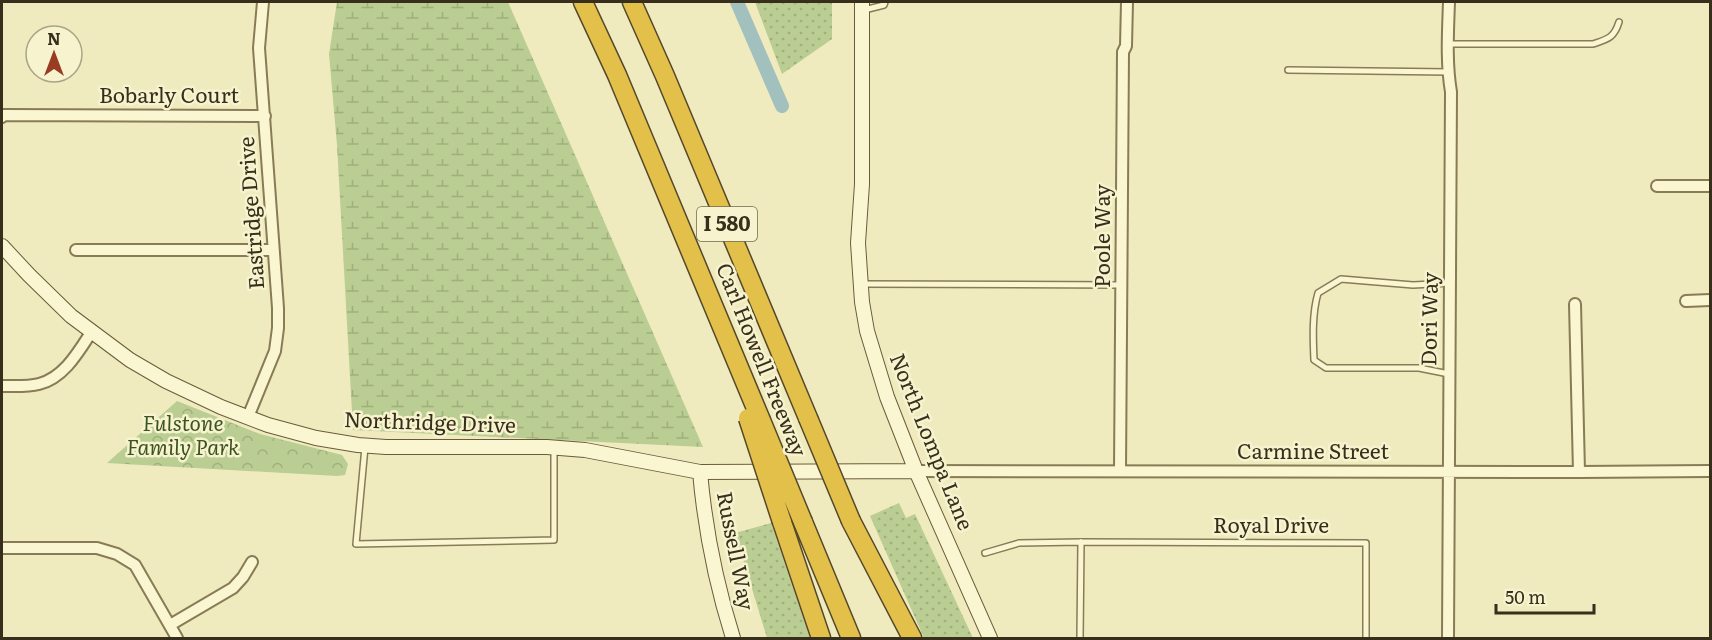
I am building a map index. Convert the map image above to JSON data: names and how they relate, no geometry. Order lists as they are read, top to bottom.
{
  "streets": {
    "highway": ["I 580", "Carl Howell Freeway"],
    "street": [
      "Bobarly Court",
      "Eastridge Drive",
      "Poole Way",
      "Dori Way",
      "Northridge Drive",
      "North Lompa Lane",
      "Carmine Street",
      "Russell Way"
    ],
    "lane": ["Royal Drive"]
  },
  "crossings": [
    ["Bobarly Court", "Eastridge Drive"],
    ["Eastridge Drive", "Northridge Drive"],
    ["Poole Way", "Carmine Street"],
    ["Dori Way", "Carmine Street"],
    ["Northridge Drive", "North Lompa Lane"],
    ["Northridge Drive", "Carmine Street"],
    ["Northridge Drive", "Russell Way"],
    ["North Lompa Lane", "Carmine Street"]
  ],
  "parks": ["Fulstone Family Park"],
  "scale_bar": "50 m",
  "north": "top"
}
